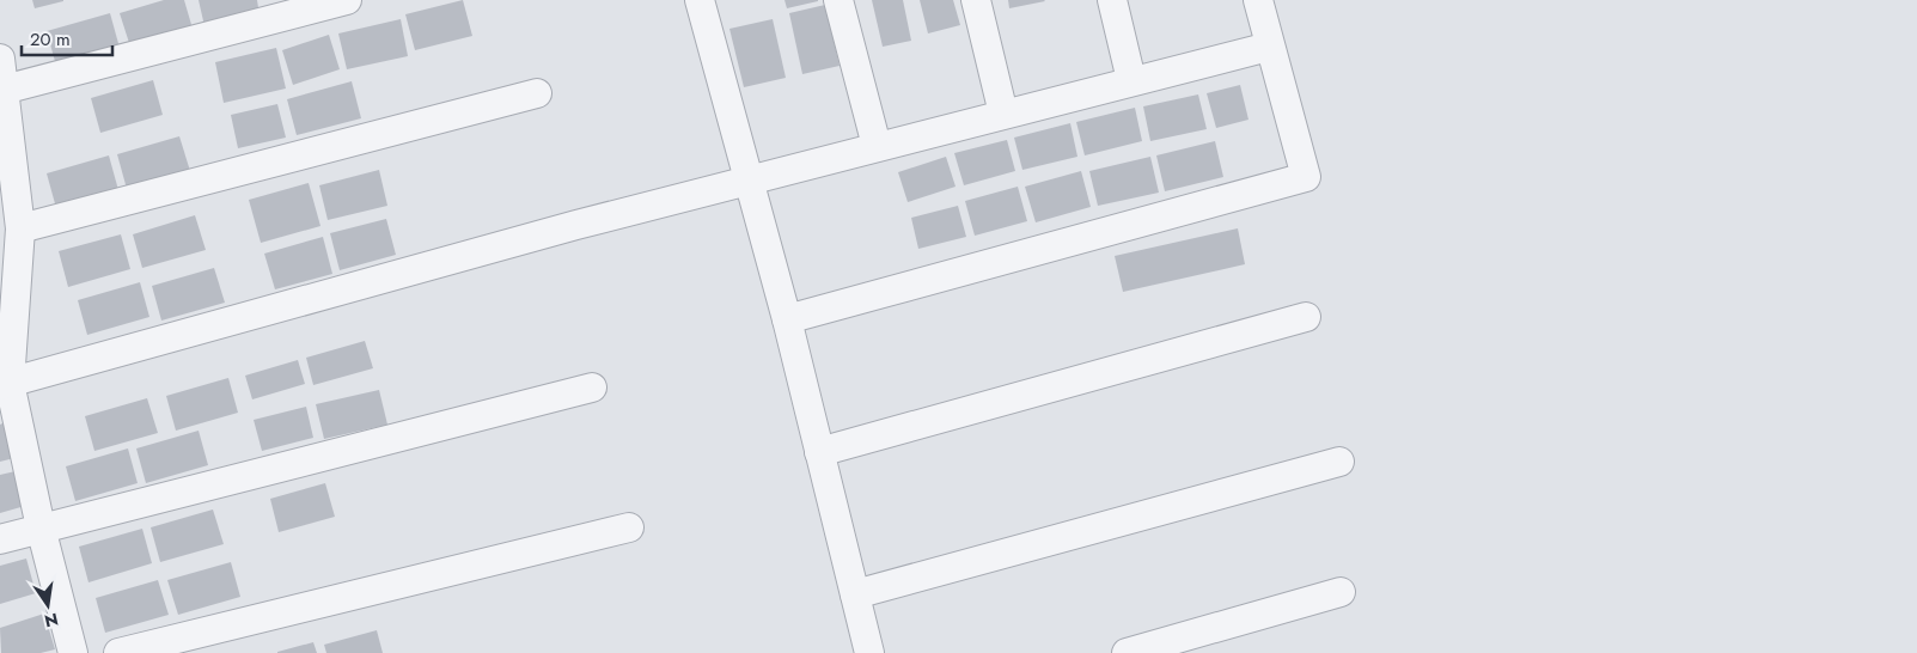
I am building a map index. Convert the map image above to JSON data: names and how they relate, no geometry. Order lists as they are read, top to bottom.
{
  "scale_bar": "20 m",
  "north": "bottom"
}
